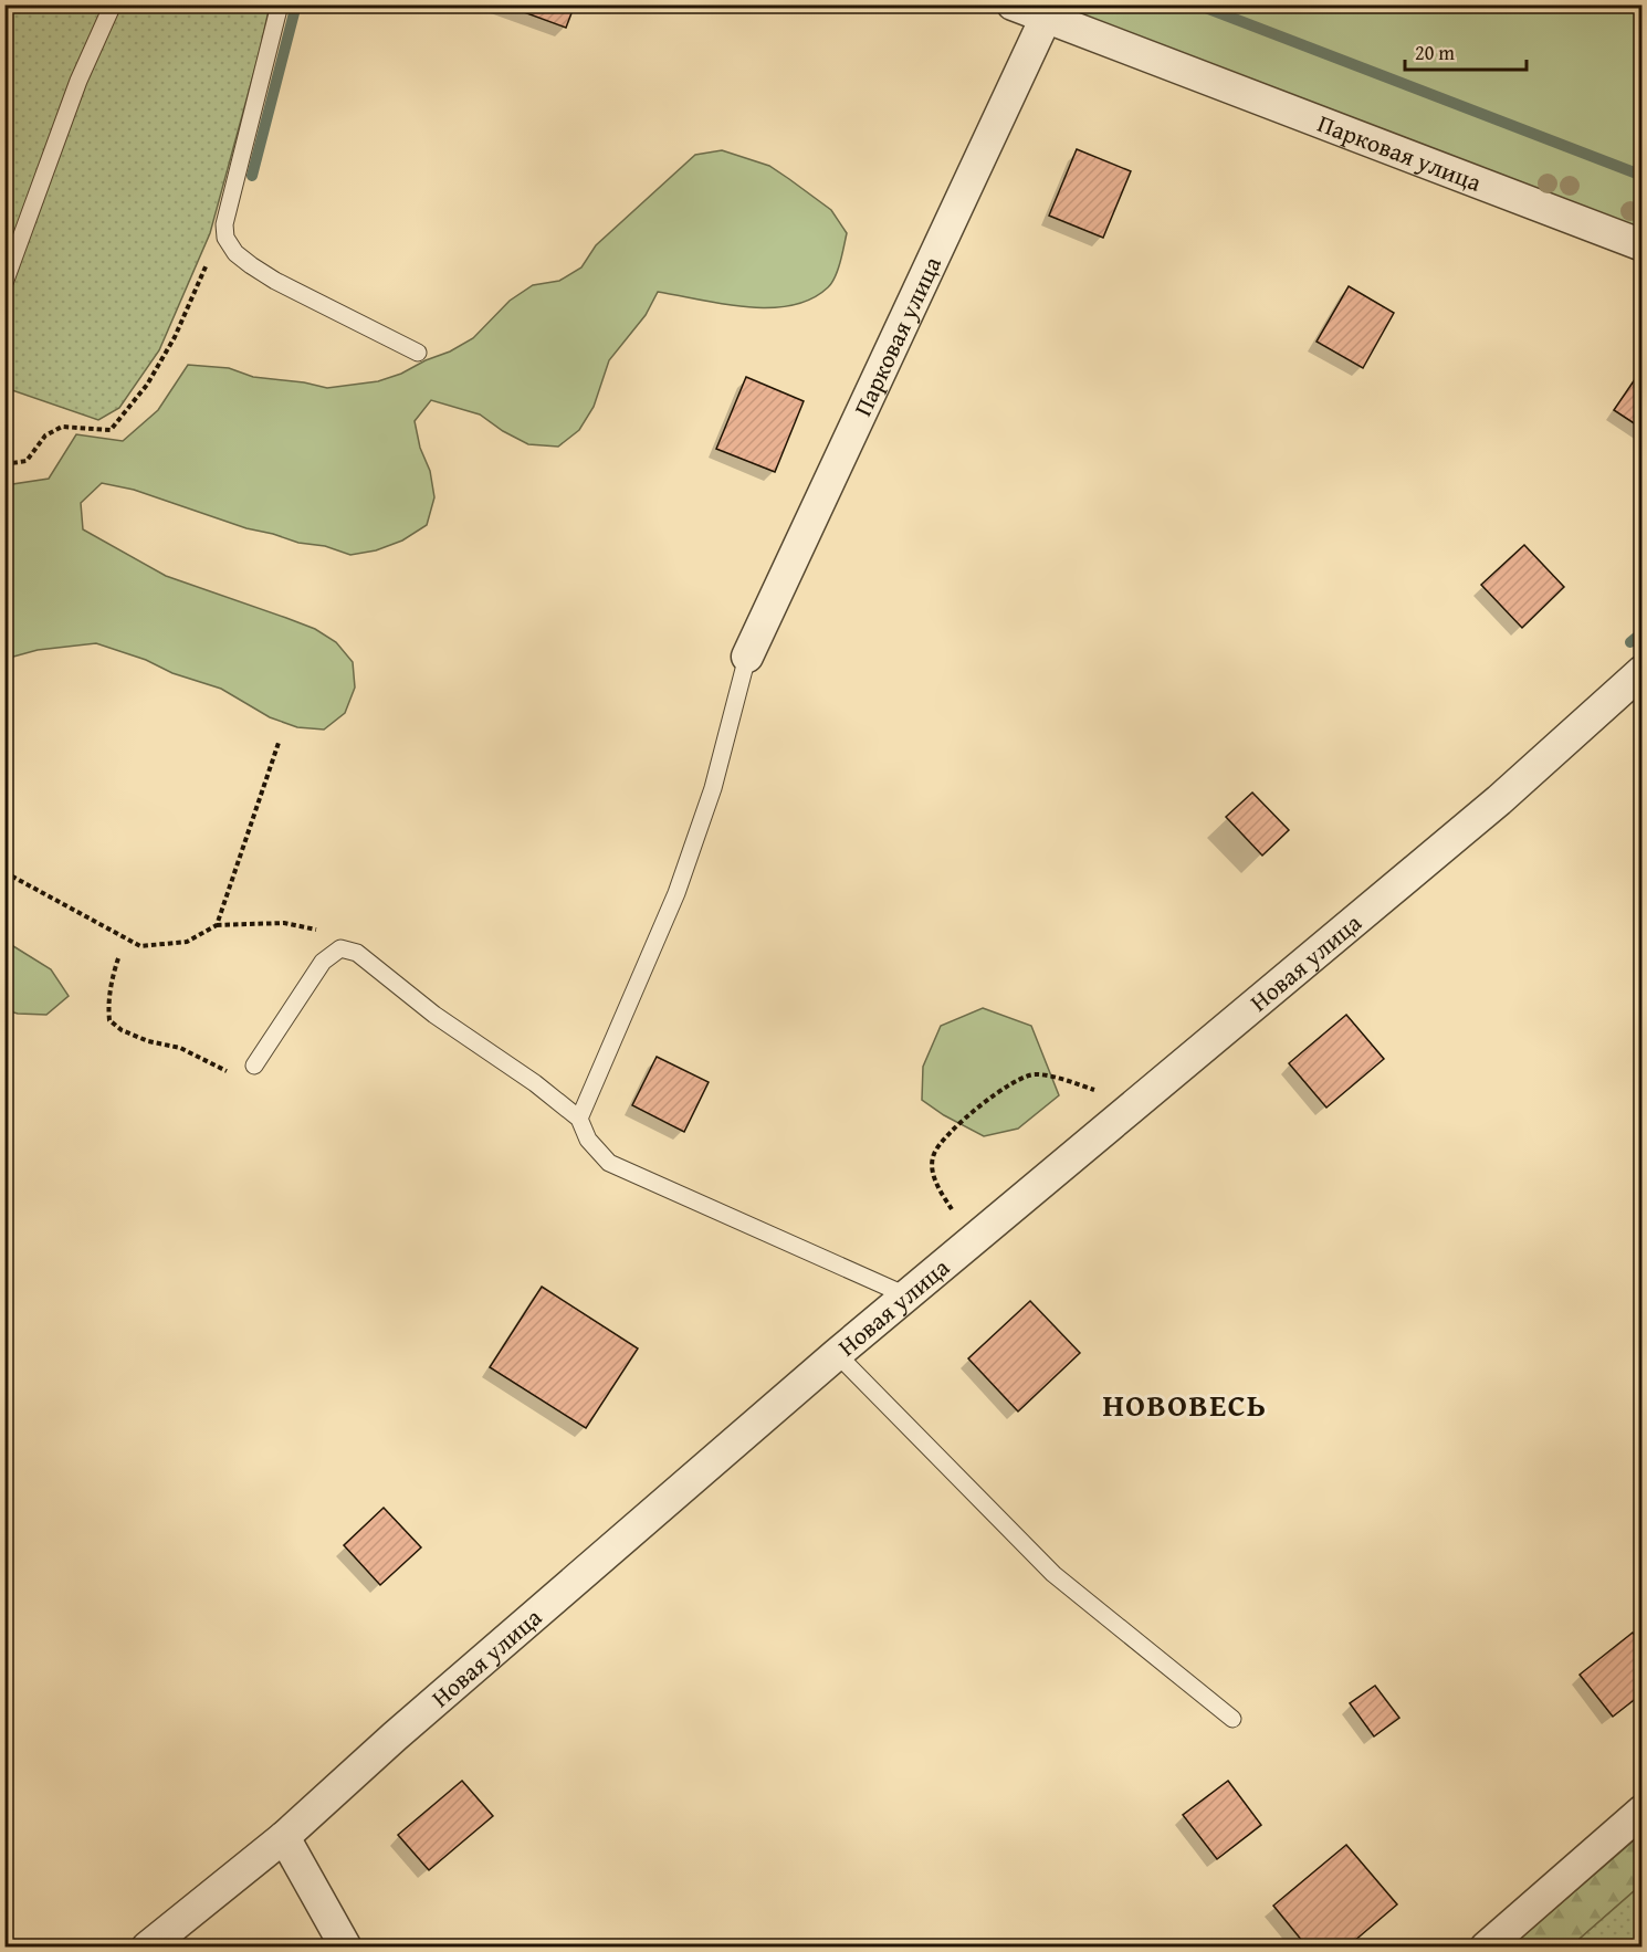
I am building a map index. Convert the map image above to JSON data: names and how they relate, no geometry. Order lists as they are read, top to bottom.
{
  "streets": {
    "street": ["Парковая улица", "Новая улица"]
  },
  "districts": ["НОВОВЕСЬ"],
  "scale_bar": "20 m"
}
